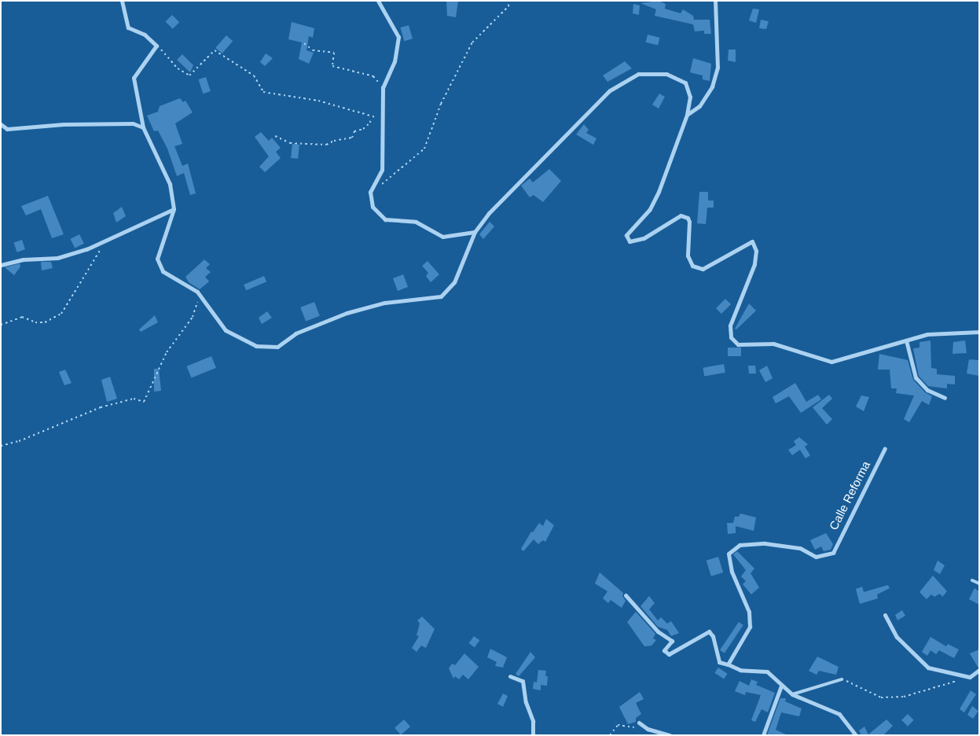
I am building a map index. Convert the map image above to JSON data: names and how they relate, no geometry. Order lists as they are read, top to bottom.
{
  "streets": {
    "street": ["Calle Reforma"]
  }
}
